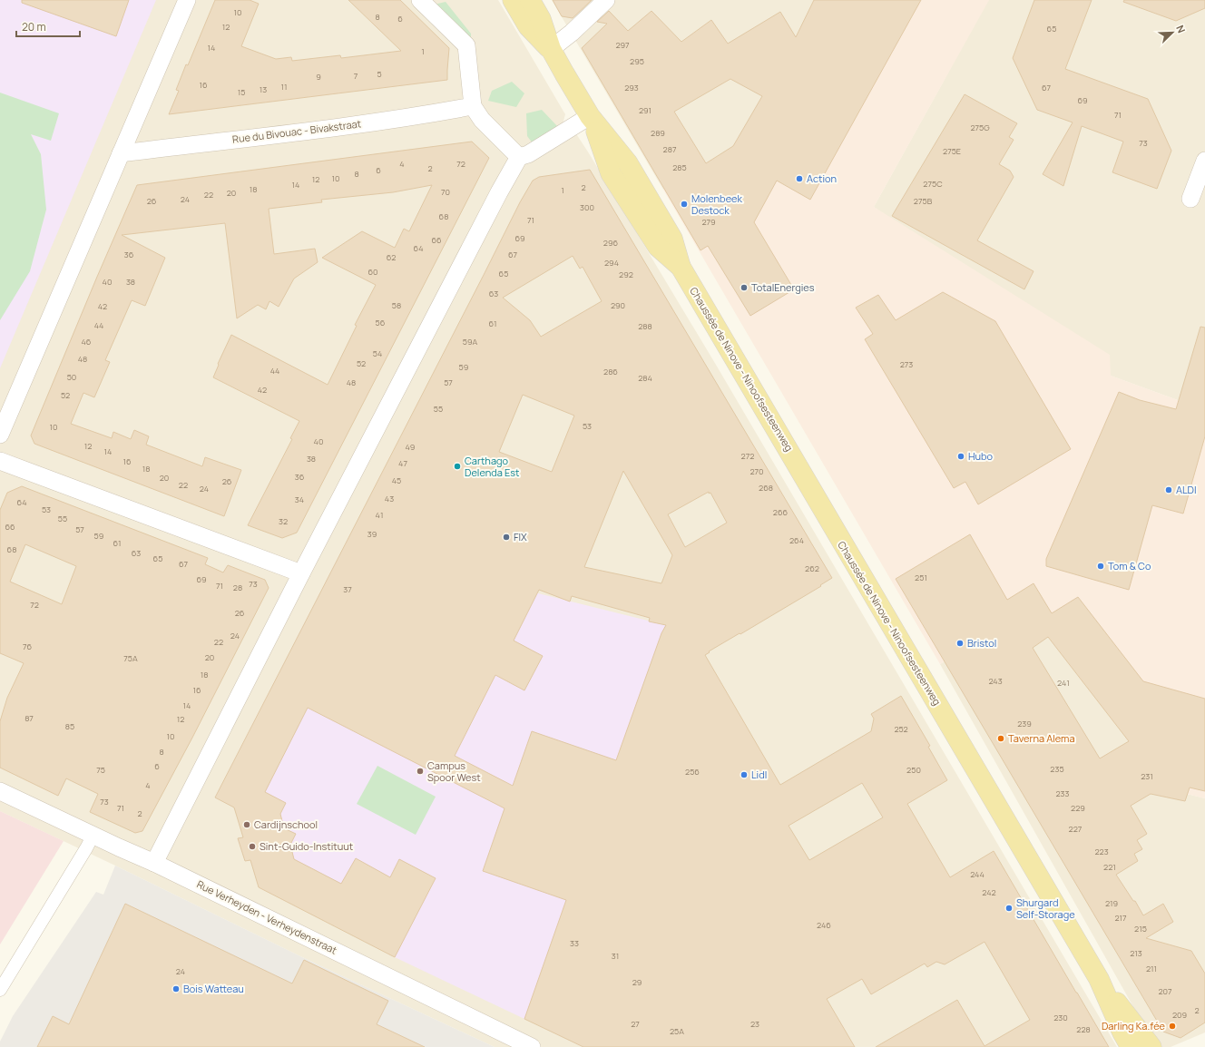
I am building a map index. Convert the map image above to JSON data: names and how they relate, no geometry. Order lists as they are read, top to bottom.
{
  "streets": {
    "main road": ["Chaussée de Ninove - Ninoofsesteenweg"],
    "street": ["Rue du Bivouac - Bivakstraat", "Rue Verheyden - Verheydenstraat"]
  },
  "places": [
    "Action",
    "Molenbeek Destock",
    "TotalEnergies",
    "Hubo",
    "Carthago Delenda Est",
    "ALDI",
    "FIX",
    "Tom & Co",
    "Bristol",
    "Taverna Alema",
    "Campus Spoor West",
    "Lidl",
    "Cardijnschool",
    "Sint-Guido-Instituut",
    "Shurgard Self-Storage",
    "Bois Watteau",
    "Darling Ka.fée"
  ],
  "house_numbers": [
    "10",
    "8",
    "6",
    "12",
    "65",
    "297",
    "14",
    "1",
    "295",
    "5",
    "7",
    "9",
    "16",
    "11",
    "293",
    "67",
    "13",
    "15",
    "69",
    "291",
    "71",
    "275G",
    "289",
    "73",
    "287",
    "275E",
    "4",
    "72",
    "285",
    "2",
    "6",
    "8",
    "10",
    "12",
    "275C",
    "14",
    "2",
    "18",
    "1",
    "70",
    "20",
    "22",
    "24",
    "26",
    "275B",
    "300",
    "68",
    "71",
    "279",
    "69",
    "66",
    "296",
    "64",
    "36",
    "67",
    "62",
    "294",
    "60",
    "65",
    "292",
    "40",
    "38",
    "63",
    "58",
    "290",
    "42",
    "56",
    "61",
    "44",
    "288",
    "46",
    "59A",
    "54",
    "48",
    "52",
    "273",
    "59",
    "44",
    "286",
    "50",
    "284",
    "48",
    "57",
    "42",
    "52",
    "55",
    "53",
    "10",
    "40",
    "12",
    "49",
    "14",
    "272",
    "38",
    "16",
    "47",
    "18",
    "270",
    "36",
    "20",
    "45",
    "26",
    "22",
    "268",
    "24",
    "43",
    "34",
    "64",
    "53",
    "266",
    "41",
    "55",
    "32",
    "66",
    "57",
    "39",
    "59",
    "264",
    "61",
    "68",
    "63",
    "65",
    "67",
    "262",
    "251",
    "69",
    "73",
    "71",
    "28",
    "37",
    "72",
    "26",
    "24",
    "22",
    "76",
    "20",
    "75A",
    "18",
    "243",
    "241",
    "16",
    "14",
    "87",
    "12",
    "239",
    "85",
    "252",
    "10",
    "8",
    "6",
    "235",
    "75",
    "250",
    "256",
    "231",
    "4",
    "233",
    "73",
    "71",
    "229",
    "2",
    "227",
    "223",
    "221",
    "244",
    "242",
    "219",
    "217",
    "246",
    "215",
    "33",
    "213",
    "31",
    "211",
    "24",
    "29",
    "207",
    "2",
    "209",
    "230",
    "27",
    "23",
    "228",
    "25A"
  ],
  "scale_bar": "20 m",
  "north": "top right"
}
